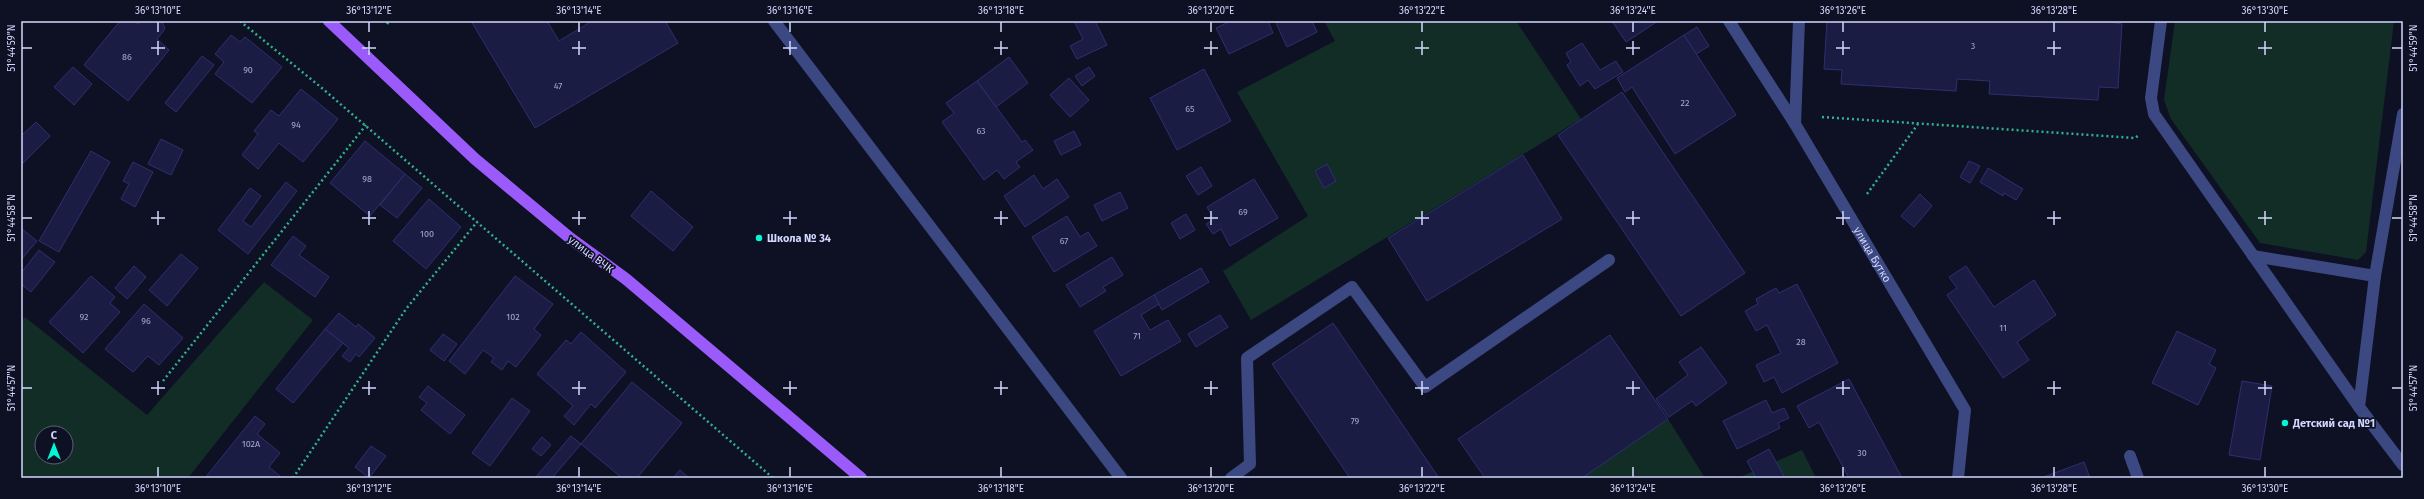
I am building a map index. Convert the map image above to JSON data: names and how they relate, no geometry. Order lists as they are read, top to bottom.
{
  "streets": {
    "main road": ["улица ВЧК"],
    "lane": ["улица Бутко"]
  },
  "places": ["Школа № 34", "Детский сад №1"],
  "house_numbers": [
    "3",
    "86",
    "90",
    "47",
    "22",
    "65",
    "94",
    "63",
    "98",
    "69",
    "100",
    "67",
    "92",
    "102",
    "96",
    "11",
    "71",
    "28",
    "79",
    "102А",
    "30"
  ],
  "north": "top",
  "coordinates": [
    "36°13'10\"E",
    "36°13'12\"E",
    "36°13'14\"E",
    "36°13'16\"E",
    "36°13'18\"E",
    "36°13'20\"E",
    "36°13'22\"E",
    "36°13'24\"E",
    "36°13'26\"E",
    "36°13'28\"E",
    "36°13'30\"E",
    "51°44'59\"N",
    "51°44'58\"N",
    "51°44'57\"N"
  ]
}
